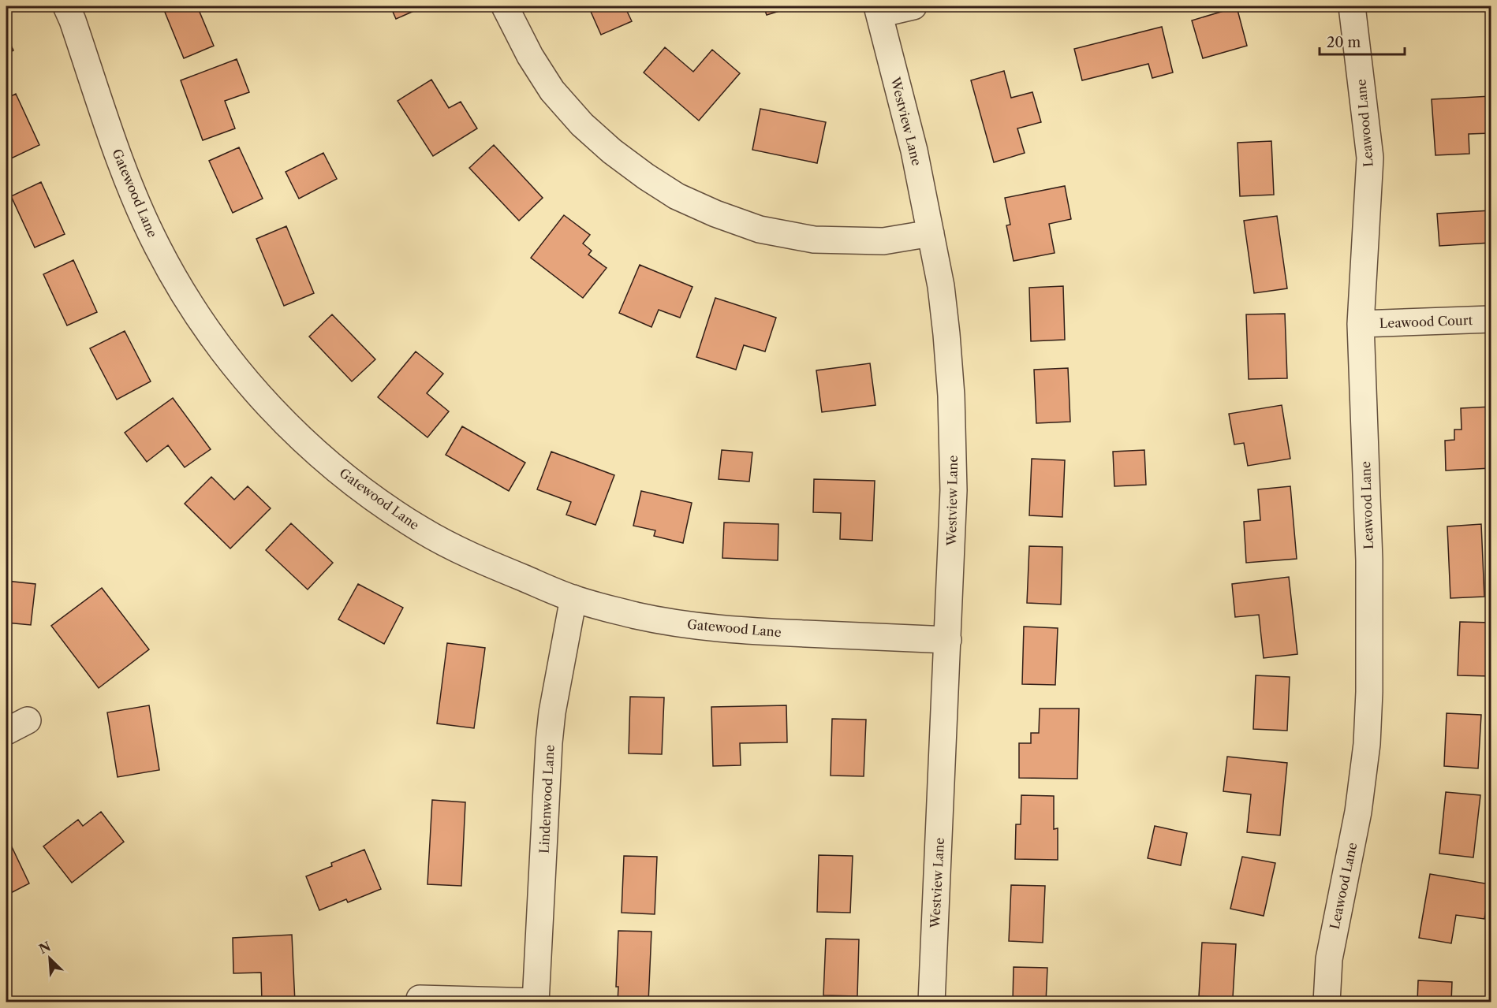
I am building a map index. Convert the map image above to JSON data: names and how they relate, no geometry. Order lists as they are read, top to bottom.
{
  "streets": {
    "street": [
      "Westview Lane",
      "Leawood Lane",
      "Gatewood Lane",
      "Leawood Court",
      "Lindenwood Lane"
    ]
  },
  "crossings": [
    ["Westview Lane", "Gatewood Lane"],
    ["Leawood Lane", "Leawood Court"],
    ["Gatewood Lane", "Lindenwood Lane"]
  ],
  "scale_bar": "20 m",
  "north": "top left"
}
